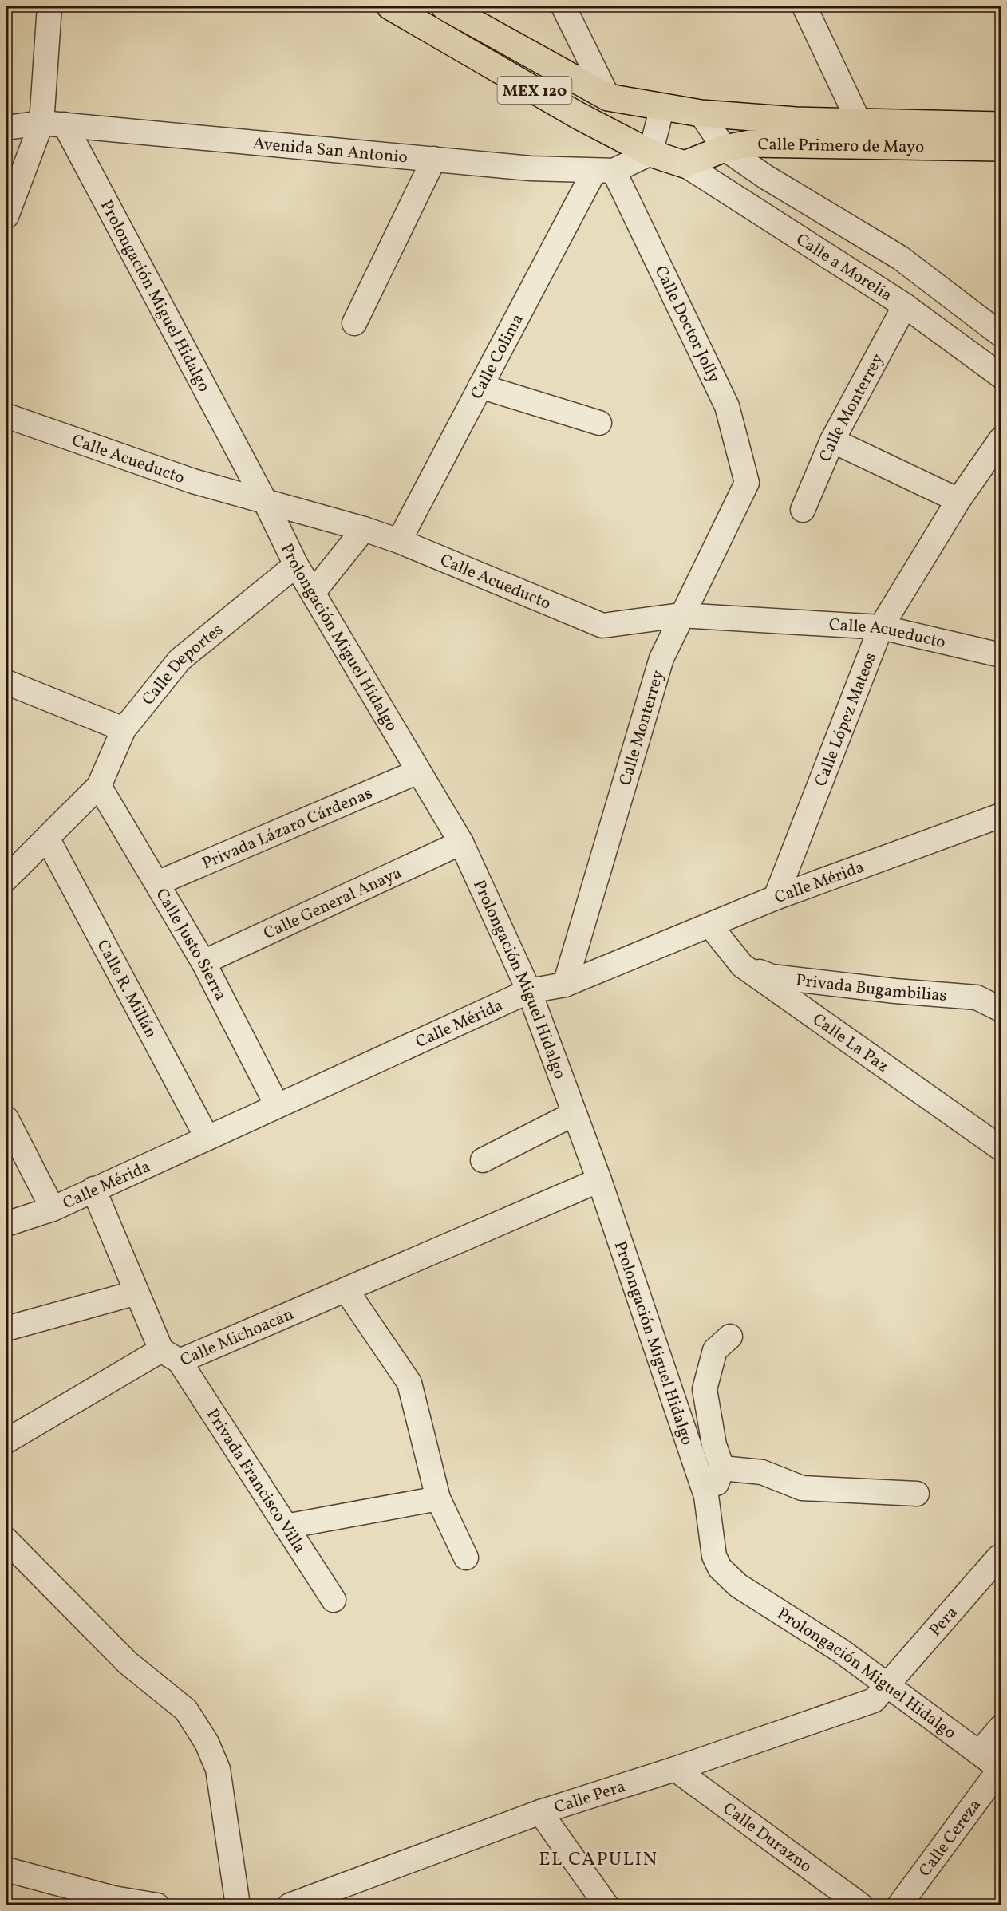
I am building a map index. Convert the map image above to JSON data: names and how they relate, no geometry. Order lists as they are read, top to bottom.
{
  "streets": {
    "main road": ["MEX 120", "Calle Primero de Mayo"],
    "street": [
      "Avenida San Antonio",
      "Calle a Morelia",
      "Prolongación Miguel Hidalgo",
      "Calle Doctor Jolly",
      "Calle Colima",
      "Calle Monterrey",
      "Calle Acueducto",
      "Calle Deportes",
      "Calle López Mateos",
      "Privada Lázaro Cárdenas",
      "Calle Mérida",
      "Calle General Anaya",
      "Calle Justo Sierra",
      "Privada Bugambilias",
      "Calle R. Millán",
      "Calle La Paz",
      "Calle Michoacán",
      "Privada Francisco Villa",
      "Pera",
      "Calle Pera",
      "Calle Durazno",
      "Calle Cereza"
    ]
  },
  "crossings": [
    ["MEX 120", "Calle Primero de Mayo"],
    ["MEX 120", "Avenida San Antonio"],
    ["MEX 120", "Calle a Morelia"],
    ["Calle Primero de Mayo", "Calle a Morelia"],
    ["Avenida San Antonio", "Prolongación Miguel Hidalgo"],
    ["Avenida San Antonio", "Calle Doctor Jolly"],
    ["Avenida San Antonio", "Calle Colima"],
    ["Calle a Morelia", "Calle Monterrey"],
    ["Prolongación Miguel Hidalgo", "Calle Acueducto"],
    ["Prolongación Miguel Hidalgo", "Calle Deportes"],
    ["Prolongación Miguel Hidalgo", "Privada Lázaro Cárdenas"],
    ["Prolongación Miguel Hidalgo", "Calle Mérida"],
    ["Prolongación Miguel Hidalgo", "Calle General Anaya"],
    ["Prolongación Miguel Hidalgo", "Calle Michoacán"],
    ["Prolongación Miguel Hidalgo", "Pera"],
    ["Prolongación Miguel Hidalgo", "Calle Pera"],
    ["Prolongación Miguel Hidalgo", "Calle Cereza"],
    ["Calle Doctor Jolly", "Calle Colima"],
    ["Calle Doctor Jolly", "Calle Monterrey"],
    ["Calle Colima", "Calle Acueducto"],
    ["Calle Monterrey", "Calle Acueducto"],
    ["Calle Monterrey", "Calle Mérida"],
    ["Calle Acueducto", "Calle López Mateos"],
    ["Calle Deportes", "Calle Justo Sierra"],
    ["Calle López Mateos", "Calle Mérida"],
    ["Privada Lázaro Cárdenas", "Calle Justo Sierra"],
    ["Calle Mérida", "Calle Justo Sierra"],
    ["Calle Mérida", "Calle R. Millán"],
    ["Calle Mérida", "Calle La Paz"],
    ["Calle Mérida", "Privada Francisco Villa"],
    ["Calle General Anaya", "Calle Justo Sierra"],
    ["Privada Bugambilias", "Calle La Paz"],
    ["Calle Michoacán", "Privada Francisco Villa"],
    ["Pera", "Calle Pera"],
    ["Calle Pera", "Calle Durazno"]
  ],
  "districts": ["EL CAPULIN"]
}
